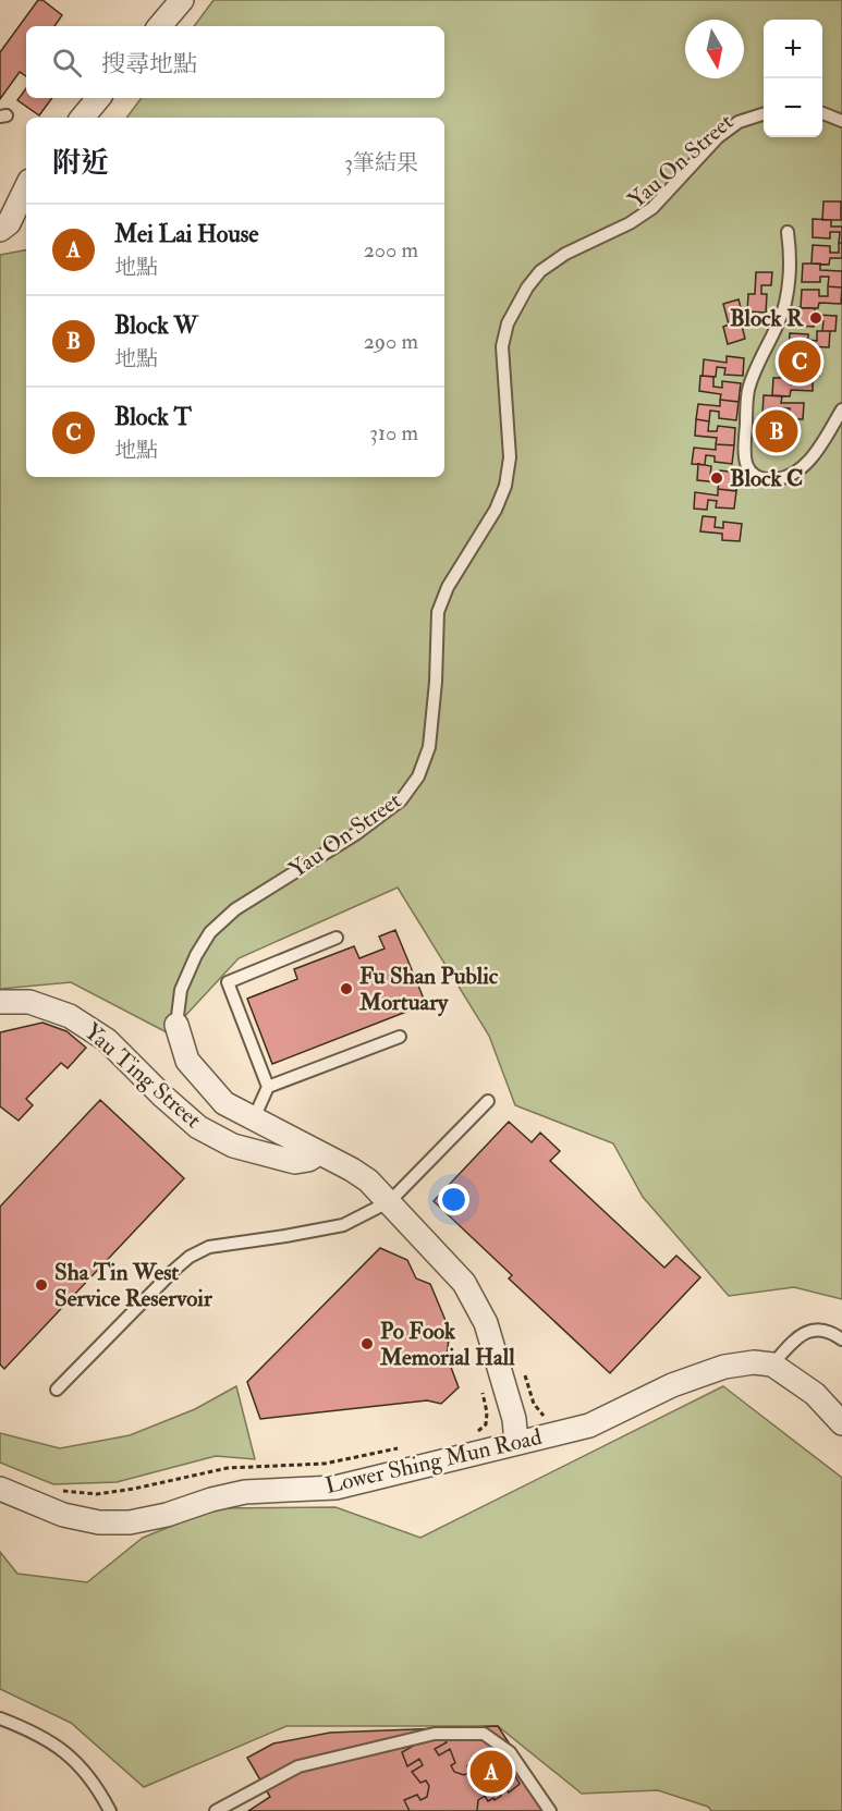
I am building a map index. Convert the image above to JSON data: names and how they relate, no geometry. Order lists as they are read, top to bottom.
{
  "streets": {
    "street": ["Yau On Street", "Yau Ting Street", "Lower Shing Mun Road"]
  },
  "crossings": [
    ["Yau On Street", "Yau Ting Street"],
    ["Yau On Street", "Lower Shing Mun Road"]
  ],
  "places": [
    "Block R",
    "Block C",
    "Fu Shan Public Mortuary",
    "Sha Tin West Service Reservoir",
    "Po Fook Memorial Hall"
  ],
  "north": "bottom",
  "page": {
    "map_buttons": ["+", "−"],
    "search": "搜尋地點",
    "heading": ["附近", "3筆結果"],
    "list": [
      {
        "mark": "A",
        "name": "Mei Lai House",
        "note": "地點",
        "value": "200 m"
      },
      {
        "mark": "B",
        "name": "Block W",
        "note": "地點",
        "value": "290 m"
      },
      {
        "mark": "C",
        "name": "Block T",
        "note": "地點",
        "value": "310 m"
      }
    ],
    "pins": ["C", "B", "A"]
  }
}
